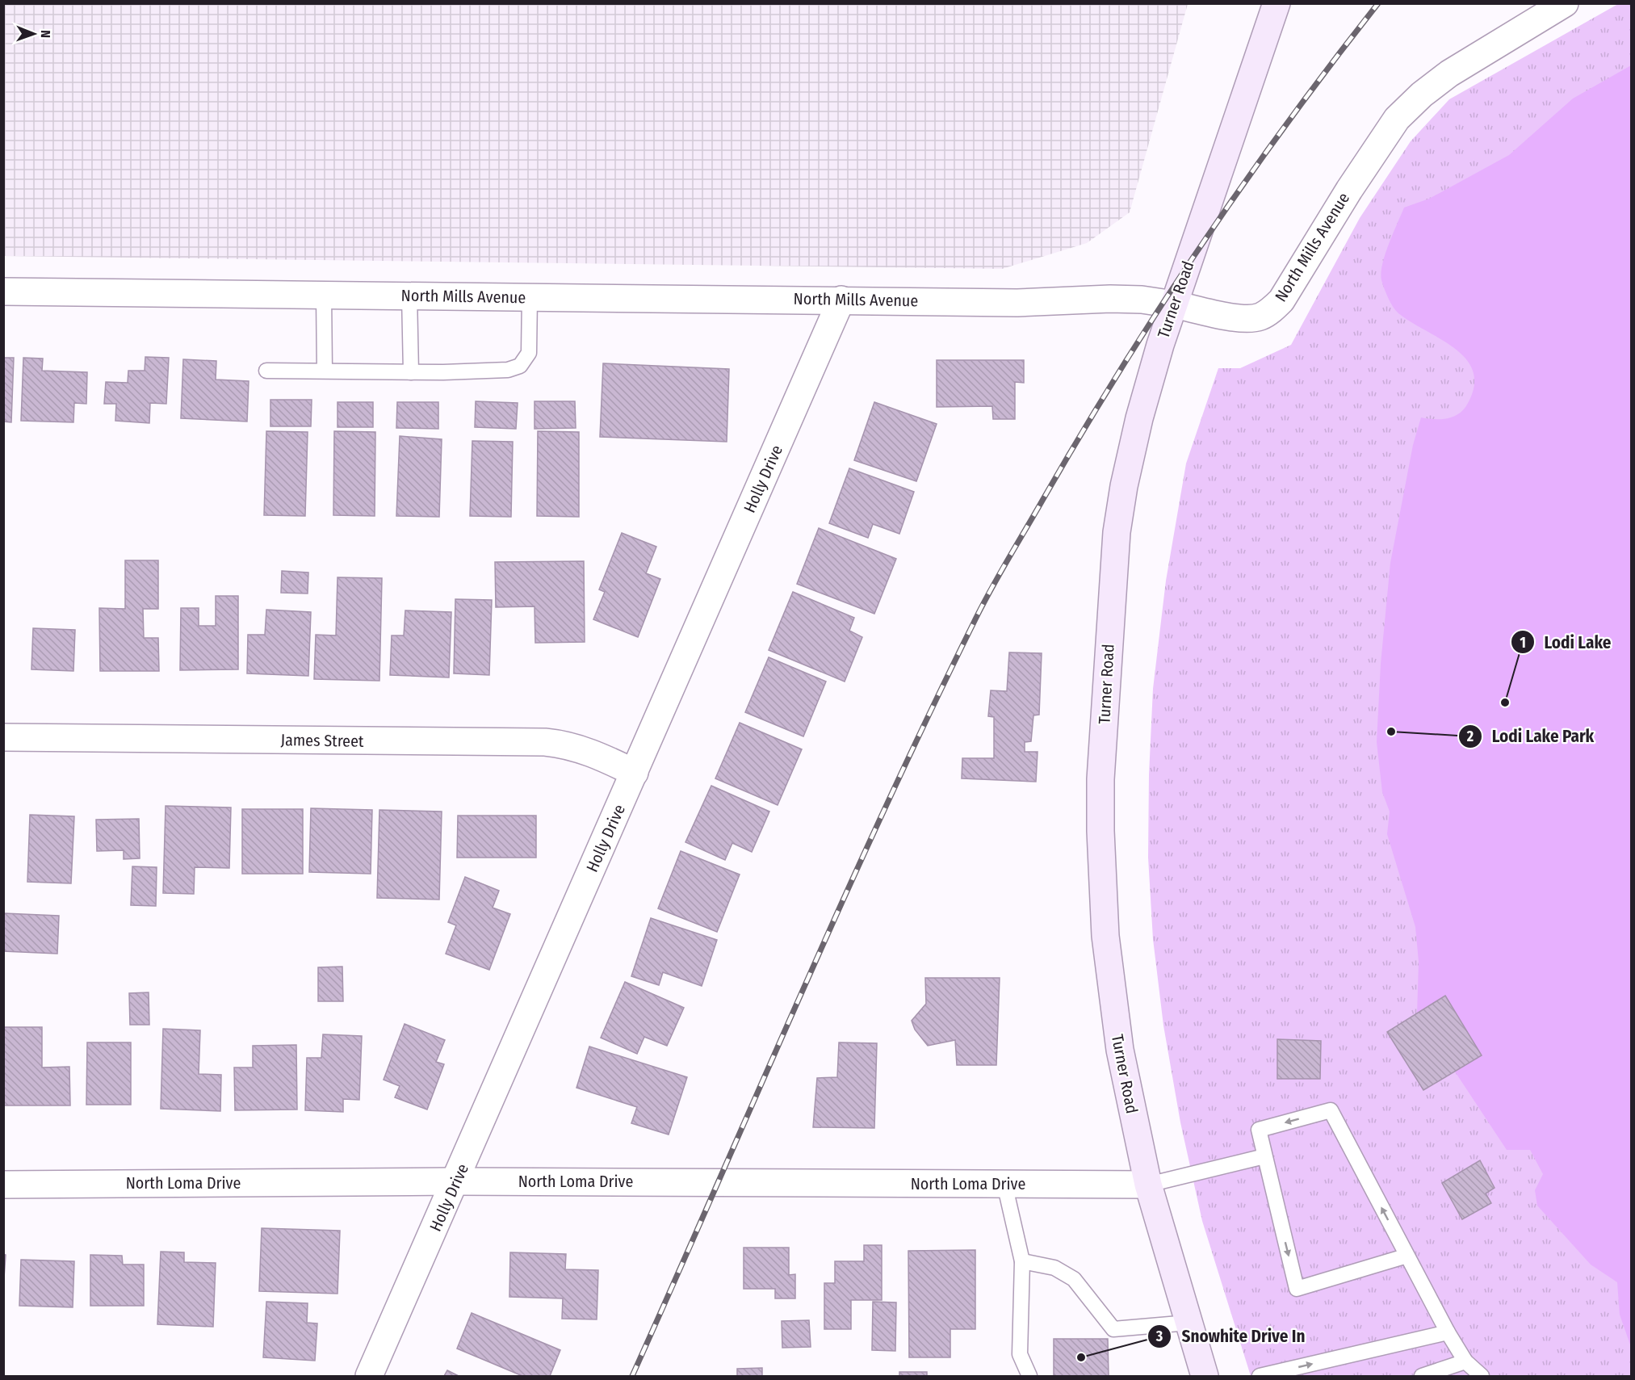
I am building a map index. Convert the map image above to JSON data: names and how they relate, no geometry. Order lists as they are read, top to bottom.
{
  "streets": {
    "main road": ["Turner Road"],
    "street": [
      "North Mills Avenue",
      "Holly Drive",
      "James Street",
      "North Loma Drive"
    ]
  },
  "crossings": [
    ["North Mills Avenue", "Turner Road"],
    ["North Mills Avenue", "Holly Drive"],
    ["Turner Road", "North Loma Drive"],
    ["Holly Drive", "James Street"],
    ["Holly Drive", "North Loma Drive"]
  ],
  "places": ["Lodi Lake", "Lodi Lake Park", "Snowhite Drive In"],
  "north": "right"
}
